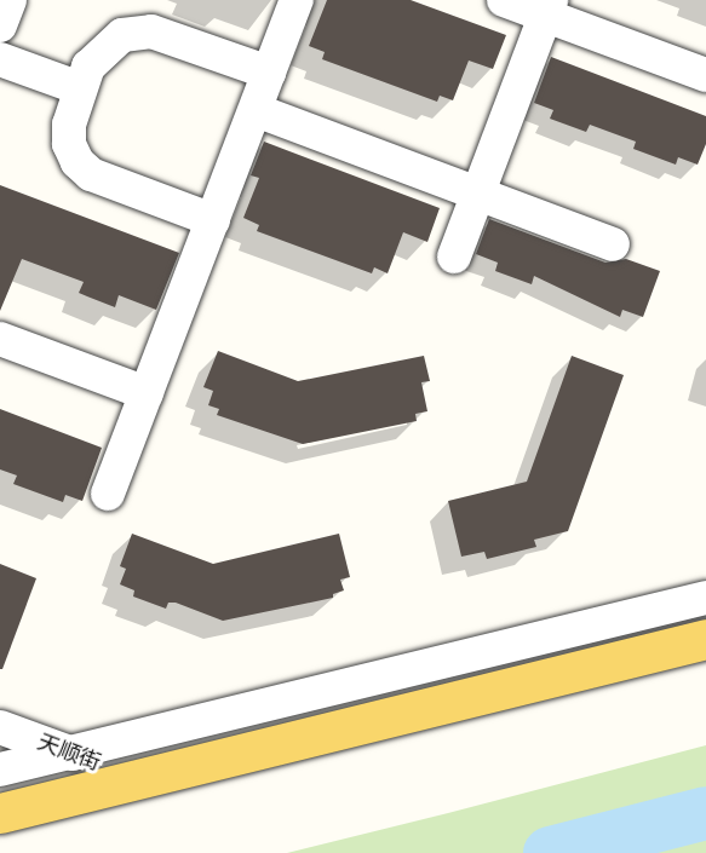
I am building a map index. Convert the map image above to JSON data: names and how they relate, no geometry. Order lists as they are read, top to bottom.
{
  "streets": {
    "street": ["天顺街"]
  }
}
